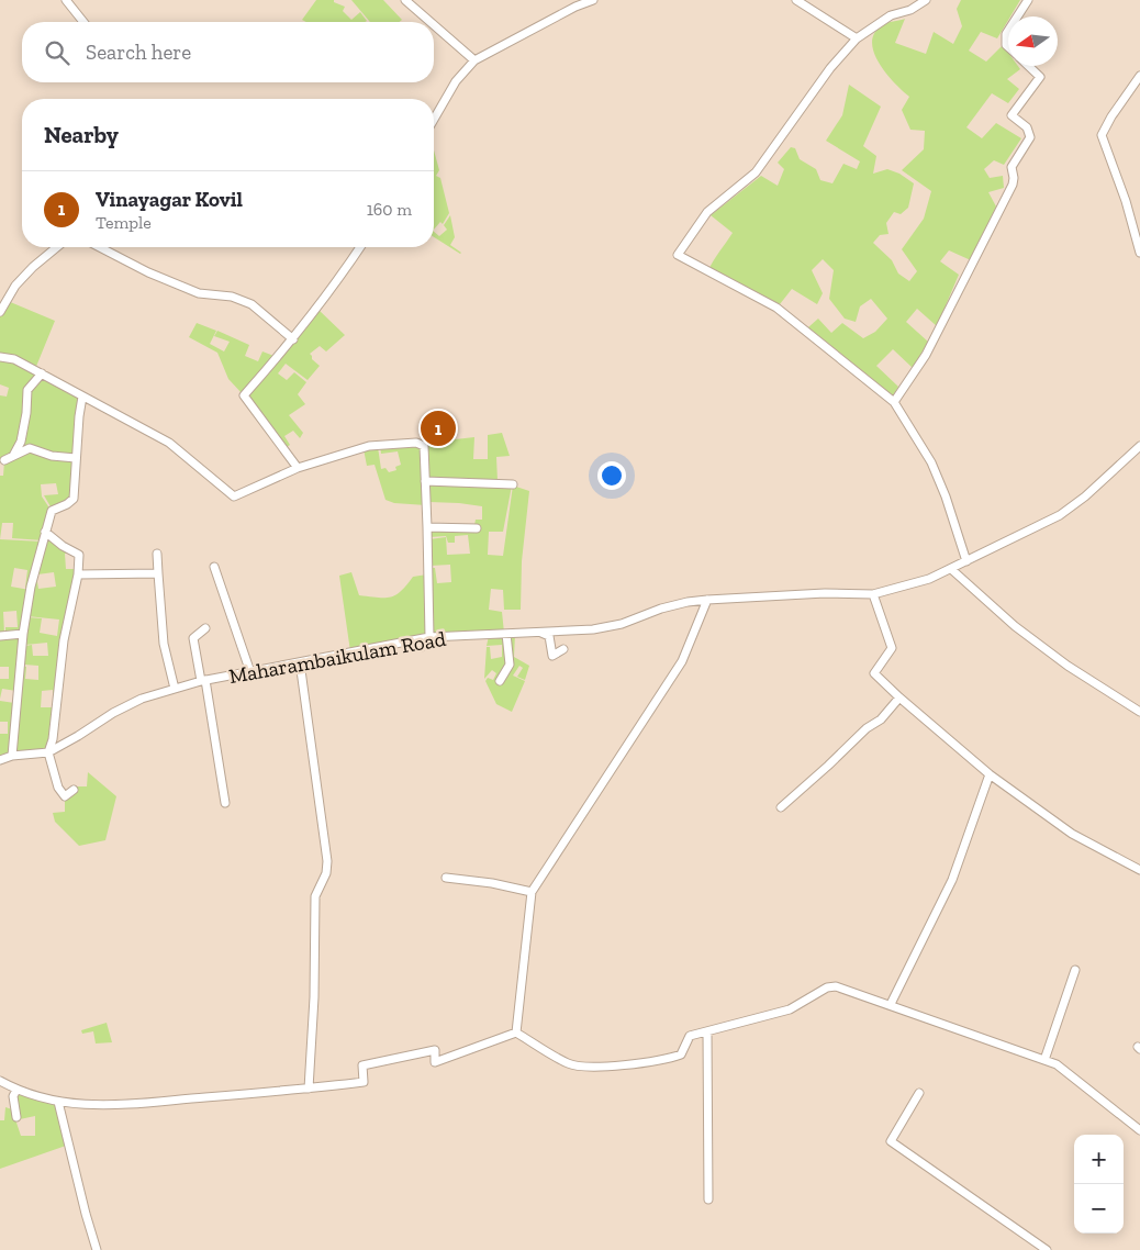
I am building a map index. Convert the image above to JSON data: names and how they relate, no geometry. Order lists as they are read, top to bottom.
{
  "streets": {
    "street": ["Maharambaikulam Road"]
  },
  "north": "left",
  "page": {
    "search": "Search here",
    "heading": "Nearby",
    "list": [
      {
        "mark": "1",
        "name": "Vinayagar Kovil",
        "note": "Temple",
        "value": "160 m"
      }
    ],
    "pins": "1",
    "map_buttons": ["+", "−"]
  }
}
